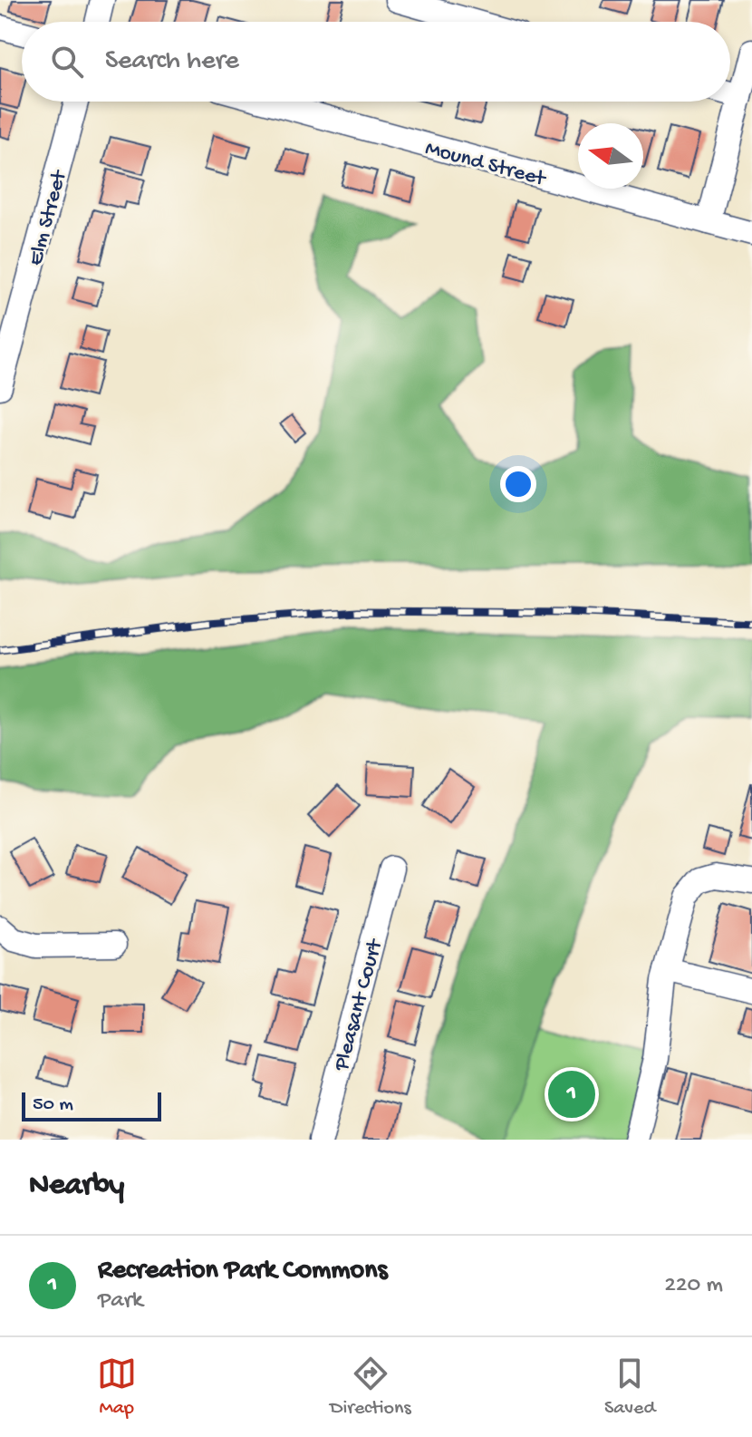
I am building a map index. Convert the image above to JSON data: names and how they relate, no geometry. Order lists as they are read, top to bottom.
{
  "streets": {
    "street": ["Mound Street", "Elm Street", "Pleasant Court"]
  },
  "scale_bar": "50 m",
  "north": "left",
  "page": {
    "search": "Search here",
    "pins": "1",
    "scale": "50 m",
    "heading": "Nearby",
    "list": [
      {
        "mark": "1",
        "name": "Recreation Park Commons",
        "note": "Park",
        "value": "220 m"
      }
    ],
    "nav": ["Map", "Directions", "Saved"]
  }
}
